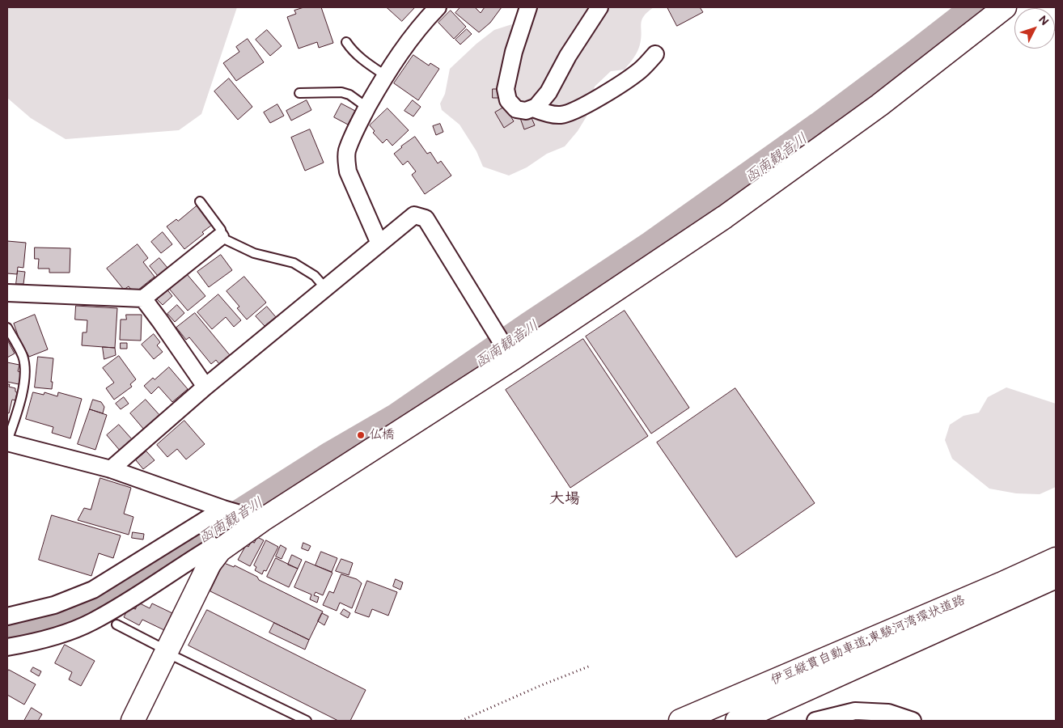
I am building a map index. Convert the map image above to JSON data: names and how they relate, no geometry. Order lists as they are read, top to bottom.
{
  "streets": {
    "main road": ["伊豆縦貫自動車道;東駿河湾環状道路"]
  },
  "districts": ["大場"],
  "water": ["函南観音川"],
  "places": ["仏橋"],
  "north": "top right"
}
